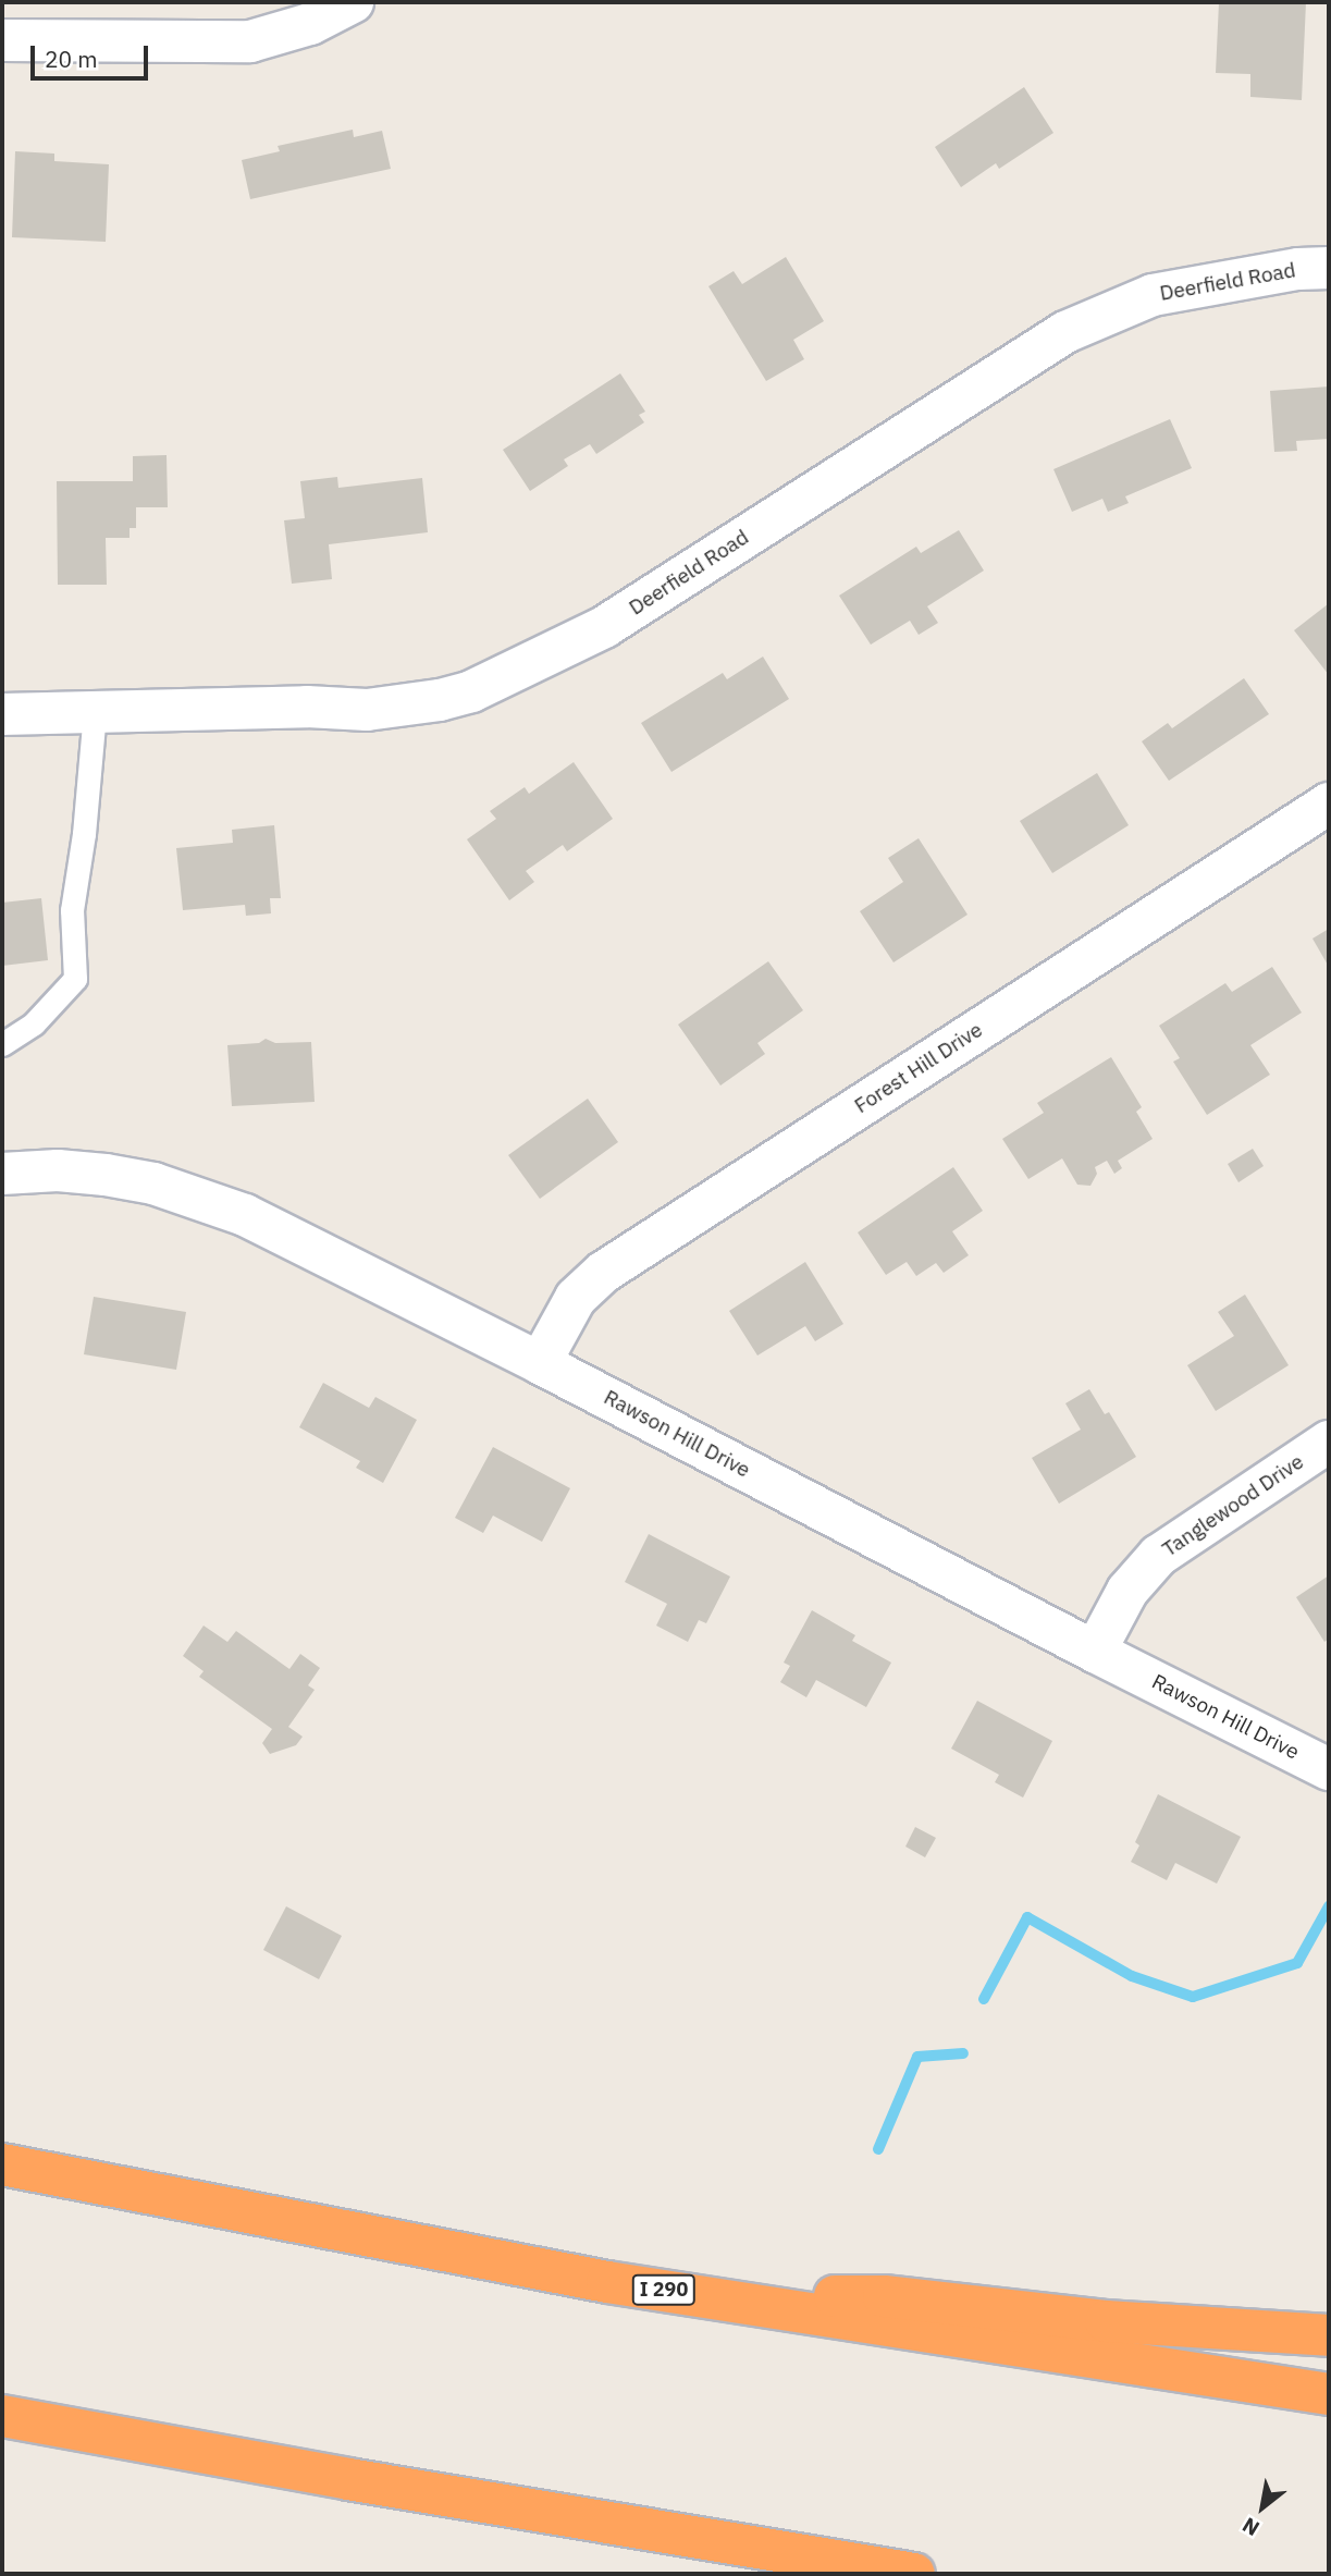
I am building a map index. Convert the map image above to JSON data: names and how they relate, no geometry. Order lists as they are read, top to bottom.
{
  "streets": {
    "highway": ["I 290"],
    "street": [
      "Deerfield Road",
      "Forest Hill Drive",
      "Rawson Hill Drive",
      "Tanglewood Drive"
    ]
  },
  "crossings": [
    ["Forest Hill Drive", "Rawson Hill Drive"],
    ["Rawson Hill Drive", "Tanglewood Drive"]
  ],
  "scale_bar": "20 m",
  "north": "bottom left"
}
